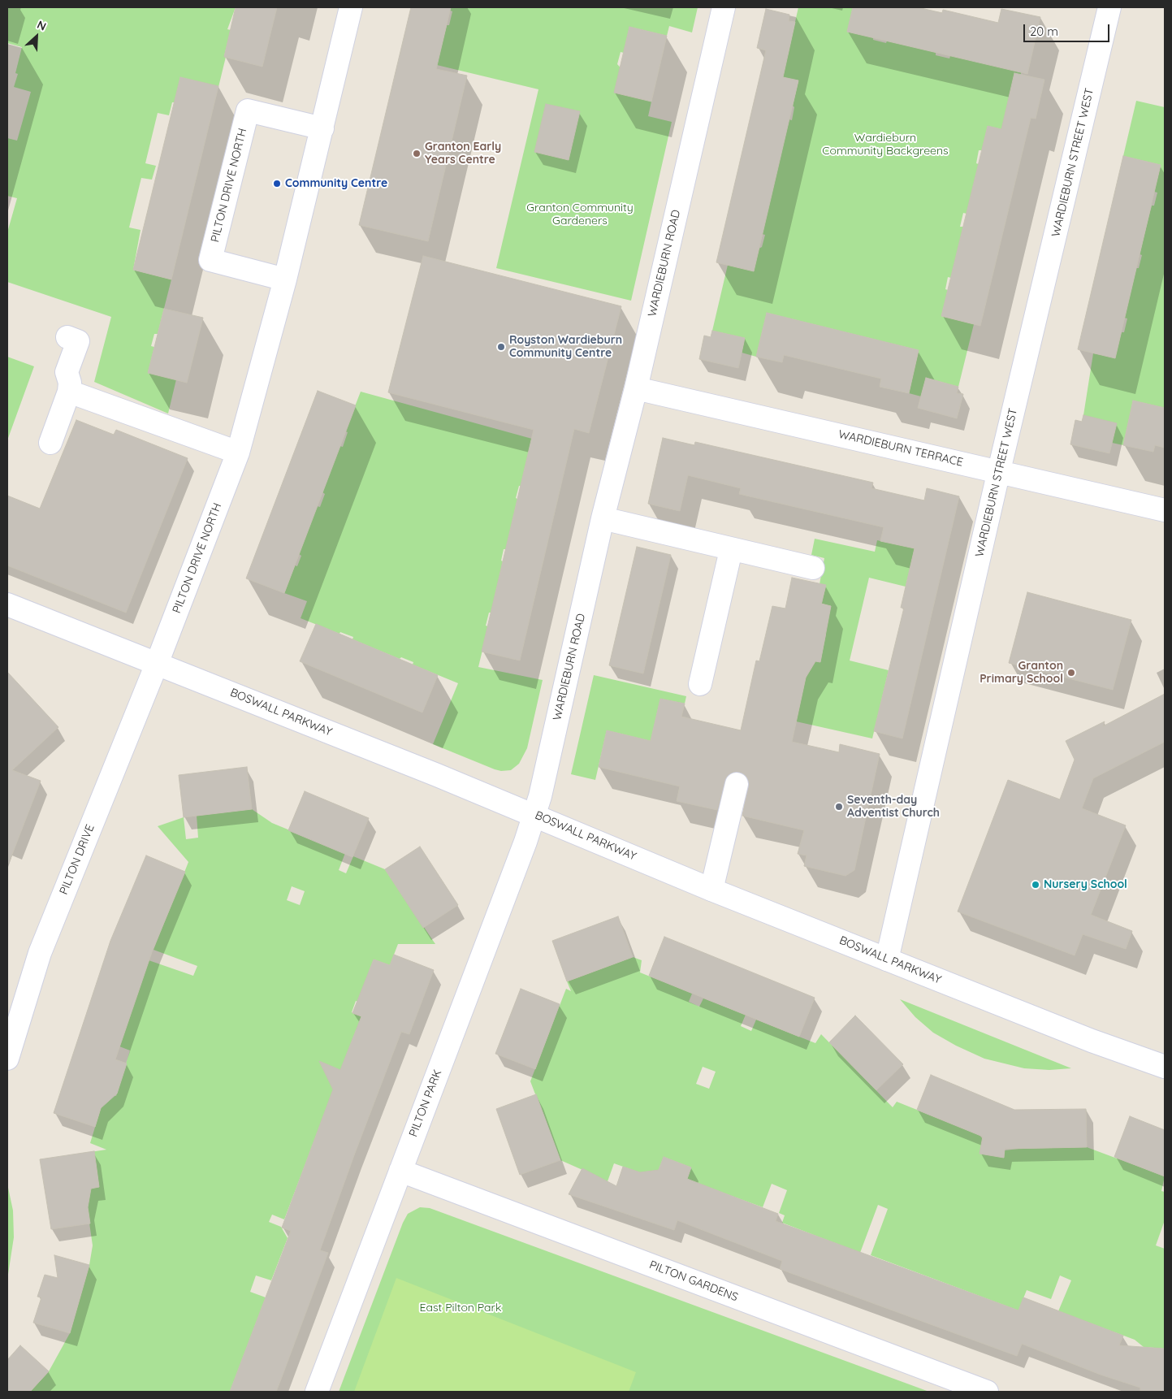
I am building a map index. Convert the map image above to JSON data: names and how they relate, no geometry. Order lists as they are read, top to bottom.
{
  "streets": {
    "street": [
      "WARDIEBURN STREET WEST",
      "PILTON DRIVE NORTH",
      "WARDIEBURN ROAD",
      "WARDIEBURN TERRACE",
      "BOSWALL PARKWAY",
      "PILTON DRIVE",
      "PILTON PARK",
      "PILTON GARDENS"
    ]
  },
  "crossings": [
    ["WARDIEBURN STREET WEST", "WARDIEBURN TERRACE"],
    ["WARDIEBURN STREET WEST", "BOSWALL PARKWAY"],
    ["PILTON DRIVE NORTH", "BOSWALL PARKWAY"],
    ["PILTON DRIVE NORTH", "PILTON DRIVE"],
    ["WARDIEBURN ROAD", "WARDIEBURN TERRACE"],
    ["WARDIEBURN ROAD", "BOSWALL PARKWAY"],
    ["WARDIEBURN ROAD", "PILTON PARK"],
    ["BOSWALL PARKWAY", "PILTON DRIVE"],
    ["BOSWALL PARKWAY", "PILTON PARK"],
    ["PILTON PARK", "PILTON GARDENS"]
  ],
  "parks": ["Wardieburn Community Backgreens", "Granton Community Gardeners", "East Pilton Park"],
  "places": [
    "Granton Early Years Centre",
    "Community Centre",
    "Royston Wardieburn Community Centre",
    "Granton Primary School",
    "Seventh-day Adventist Church",
    "Nursery School"
  ],
  "scale_bar": "20 m",
  "north": "top right"
}
